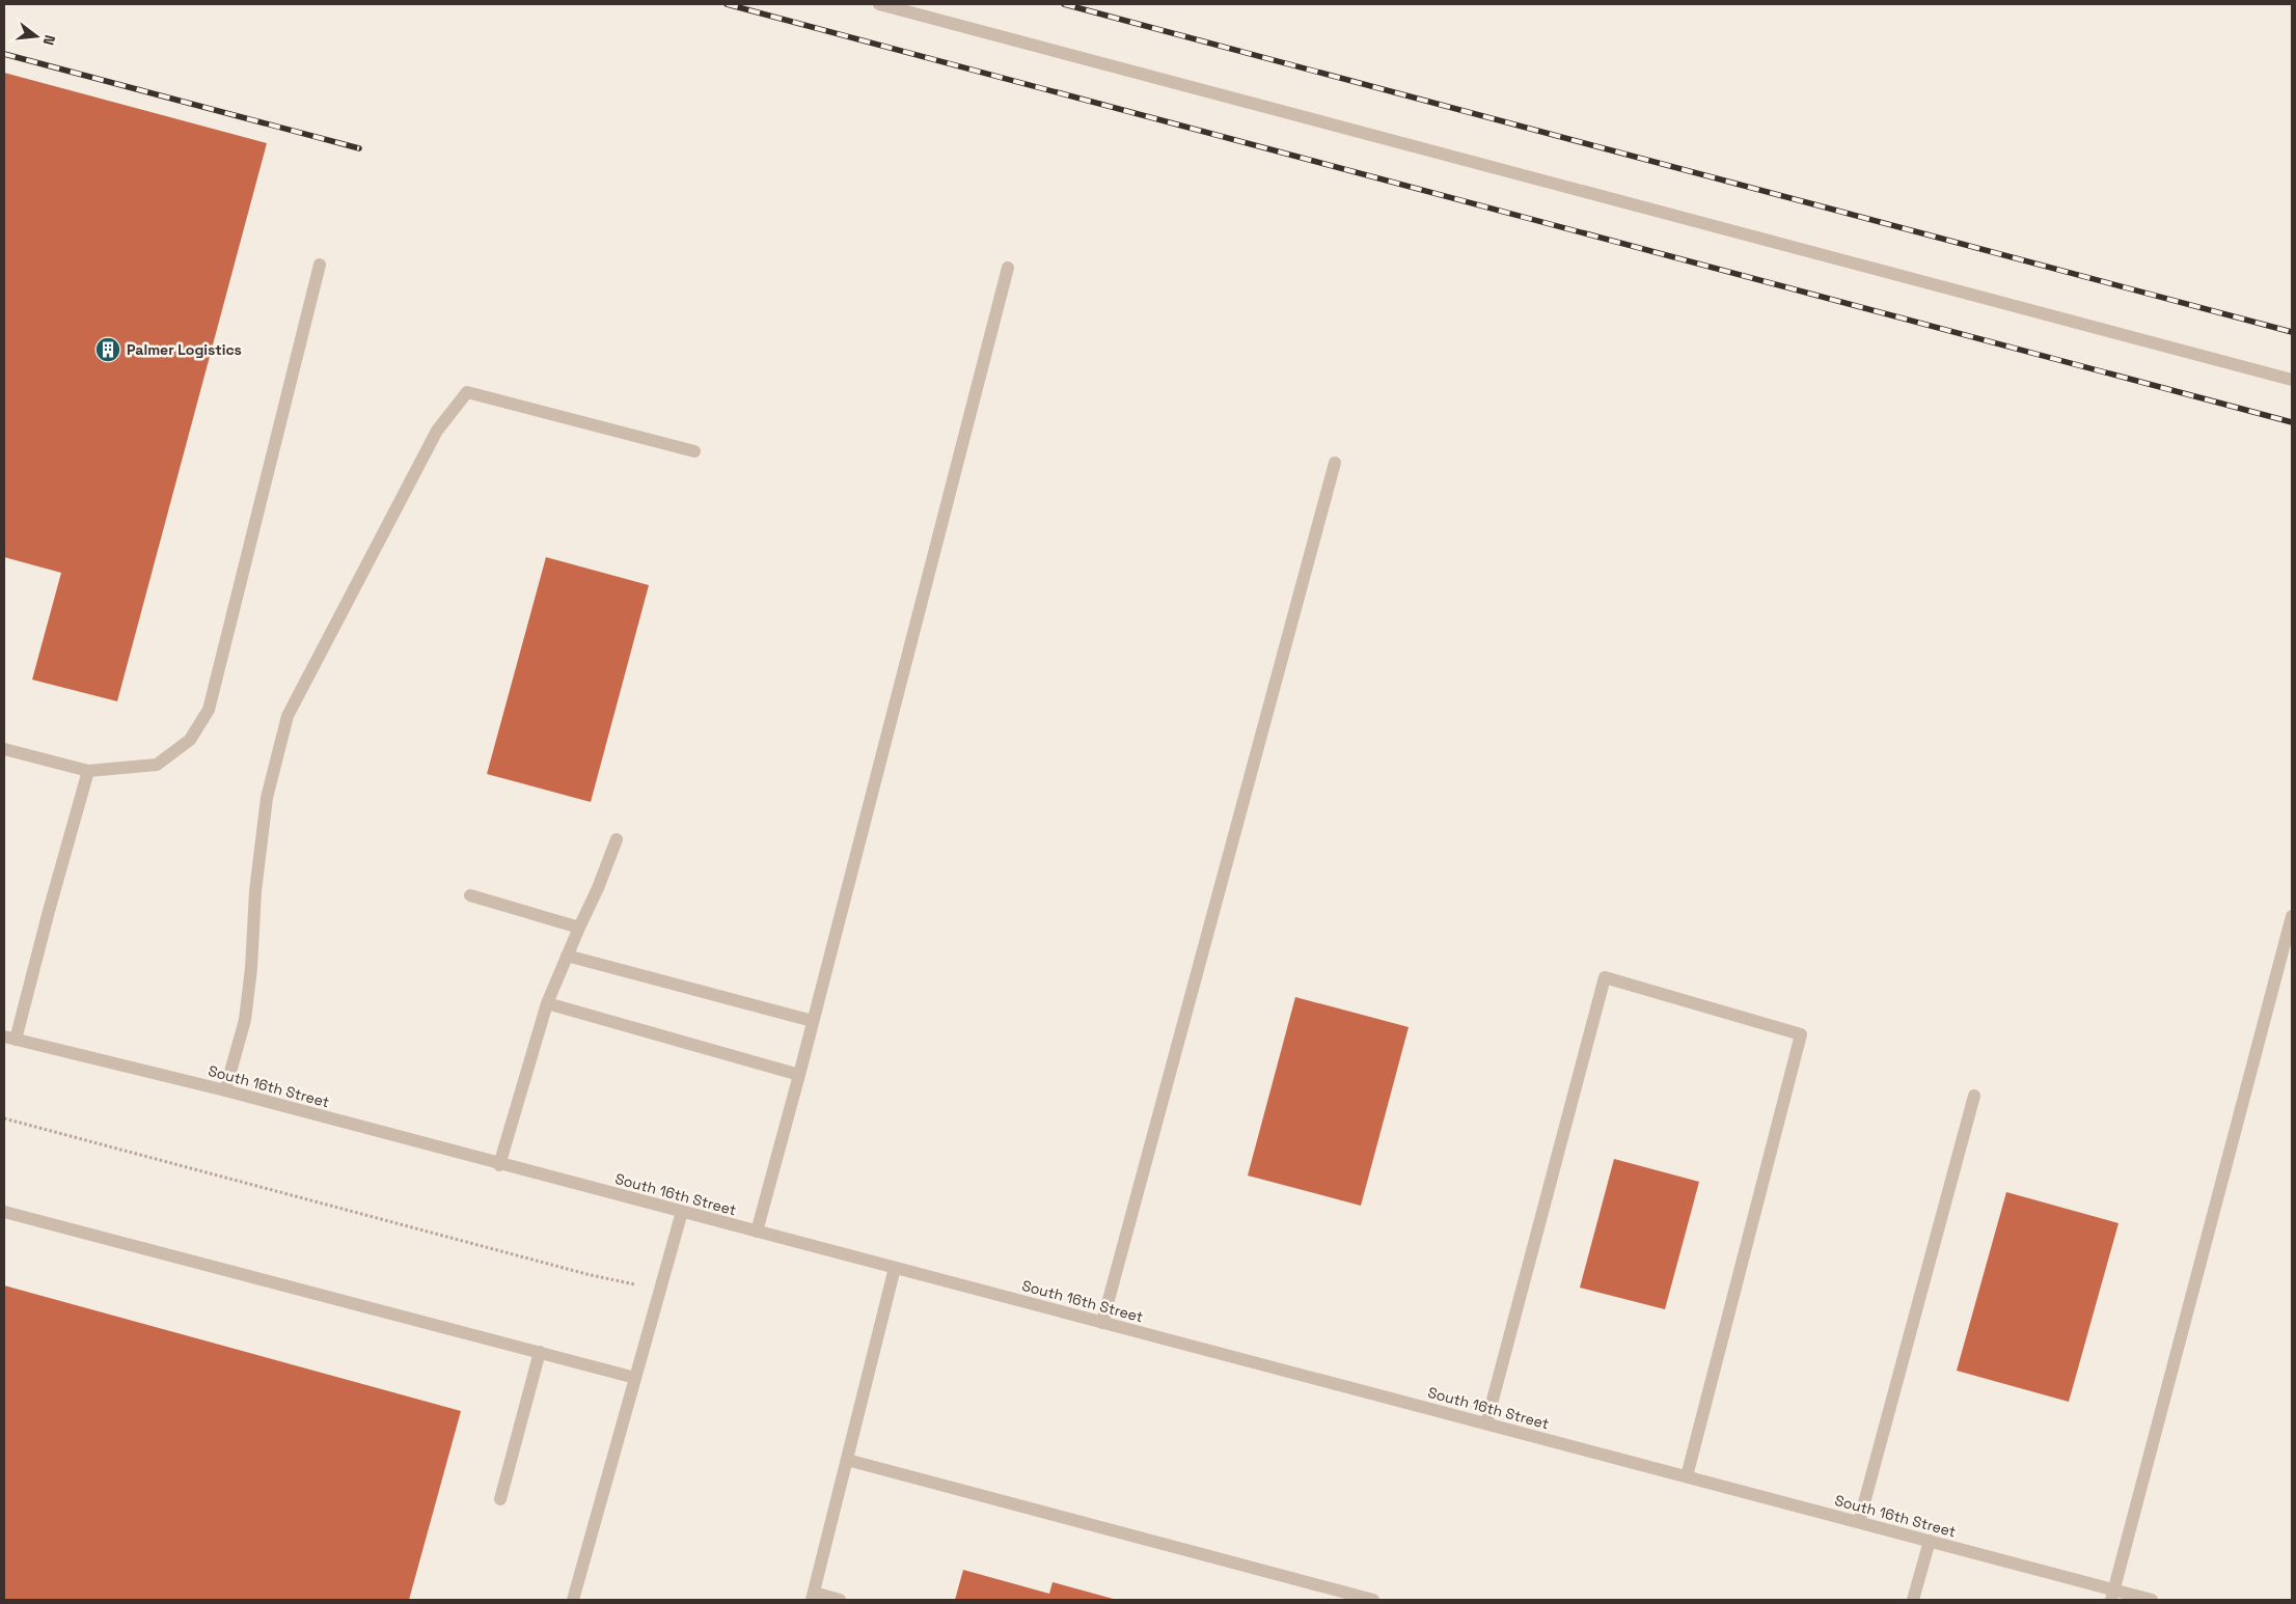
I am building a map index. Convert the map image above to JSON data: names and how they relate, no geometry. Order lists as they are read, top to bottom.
{
  "streets": {
    "street": ["South 16th Street"]
  },
  "places": {
    "building": ["Palmer Logistics"]
  },
  "north": "right"
}
